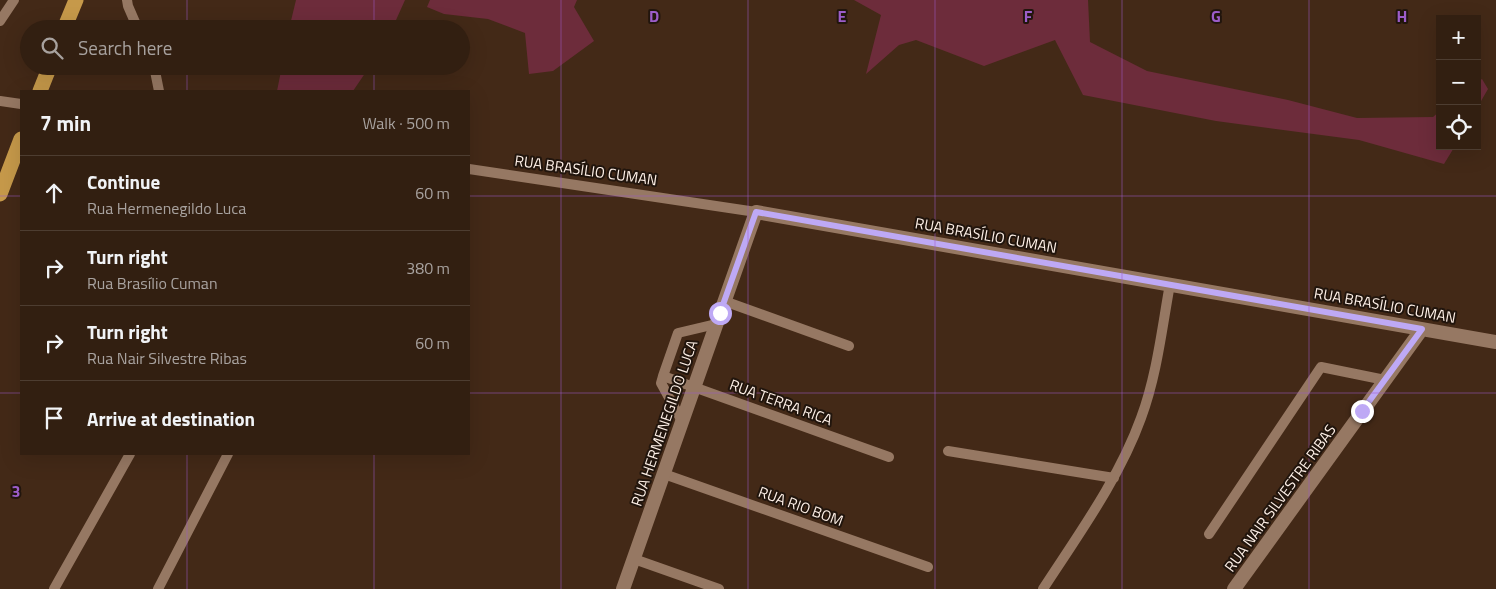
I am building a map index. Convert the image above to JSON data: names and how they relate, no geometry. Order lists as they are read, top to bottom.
{
  "streets": {
    "street": [
      "RUA BRASÍLIO CUMAN",
      "RUA TERRA RICA",
      "RUA HERMENEGILDO LUCA",
      "RUA NAIR SILVESTRE RIBAS",
      "RUA RIO BOM"
    ]
  },
  "crossings": [
    ["RUA BRASÍLIO CUMAN", "RUA HERMENEGILDO LUCA"],
    ["RUA BRASÍLIO CUMAN", "RUA NAIR SILVESTRE RIBAS"],
    ["RUA TERRA RICA", "RUA HERMENEGILDO LUCA"],
    ["RUA HERMENEGILDO LUCA", "RUA RIO BOM"]
  ],
  "page": {
    "map_buttons": ["+", "−"],
    "search": "Search here",
    "heading": ["7 min", "Walk · 500 m"],
    "list": [
      ["Continue", "Rua Hermenegildo Luca", "60 m"],
      ["Turn right", "Rua Brasílio Cuman", "380 m"],
      ["Turn right", "Rua Nair Silvestre Ribas", "60 m"],
      "Arrive at destination"
    ]
  },
  "grid": {
    "columns": [
      "D",
      "E",
      "F",
      "G",
      "H"
    ],
    "rows": ["3"]
  }
}
